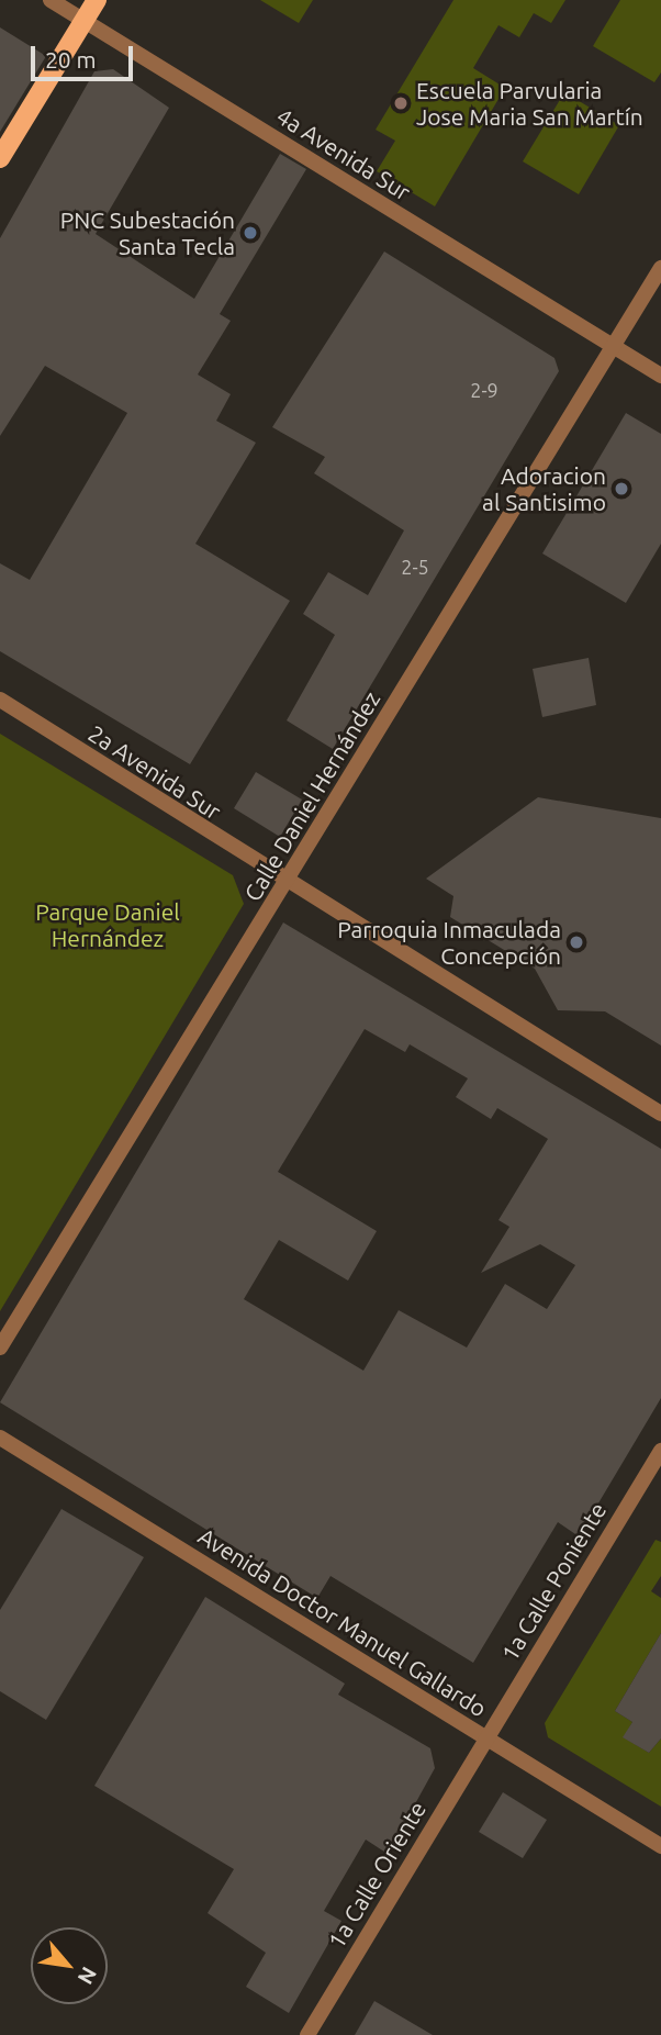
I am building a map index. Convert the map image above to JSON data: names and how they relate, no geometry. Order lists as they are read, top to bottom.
{
  "streets": {
    "street": [
      "4a Avenida Sur",
      "2a Avenida Sur",
      "Calle Daniel Hernández",
      "1a Calle Poniente",
      "Avenida Doctor Manuel Gallardo",
      "1a Calle Oriente"
    ]
  },
  "crossings": [
    ["4a Avenida Sur", "Calle Daniel Hernández"],
    ["2a Avenida Sur", "Calle Daniel Hernández"],
    ["1a Calle Poniente", "Avenida Doctor Manuel Gallardo"],
    ["1a Calle Poniente", "1a Calle Oriente"],
    ["Avenida Doctor Manuel Gallardo", "1a Calle Oriente"]
  ],
  "parks": ["Parque Daniel Hernández"],
  "places": [
    "Escuela Parvularia Jose Maria San Martín",
    "PNC Subestación Santa Tecla",
    "Adoracion al Santisimo",
    "Parroquia Inmaculada Concepción"
  ],
  "house_numbers": ["2-9", "2-5"],
  "scale_bar": "20 m",
  "north": "bottom right"
}
